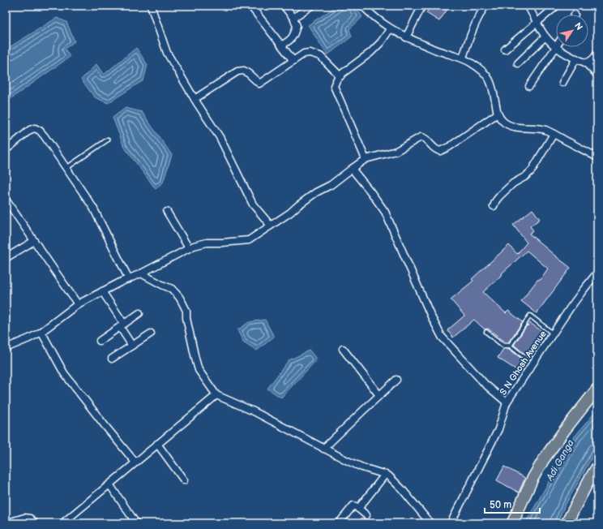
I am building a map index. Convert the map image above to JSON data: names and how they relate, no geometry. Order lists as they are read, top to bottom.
{
  "streets": {
    "street": ["S N Ghosh Avenue"]
  },
  "water": ["Adi Ganga"],
  "scale_bar": "50 m",
  "north": "top right"
}
